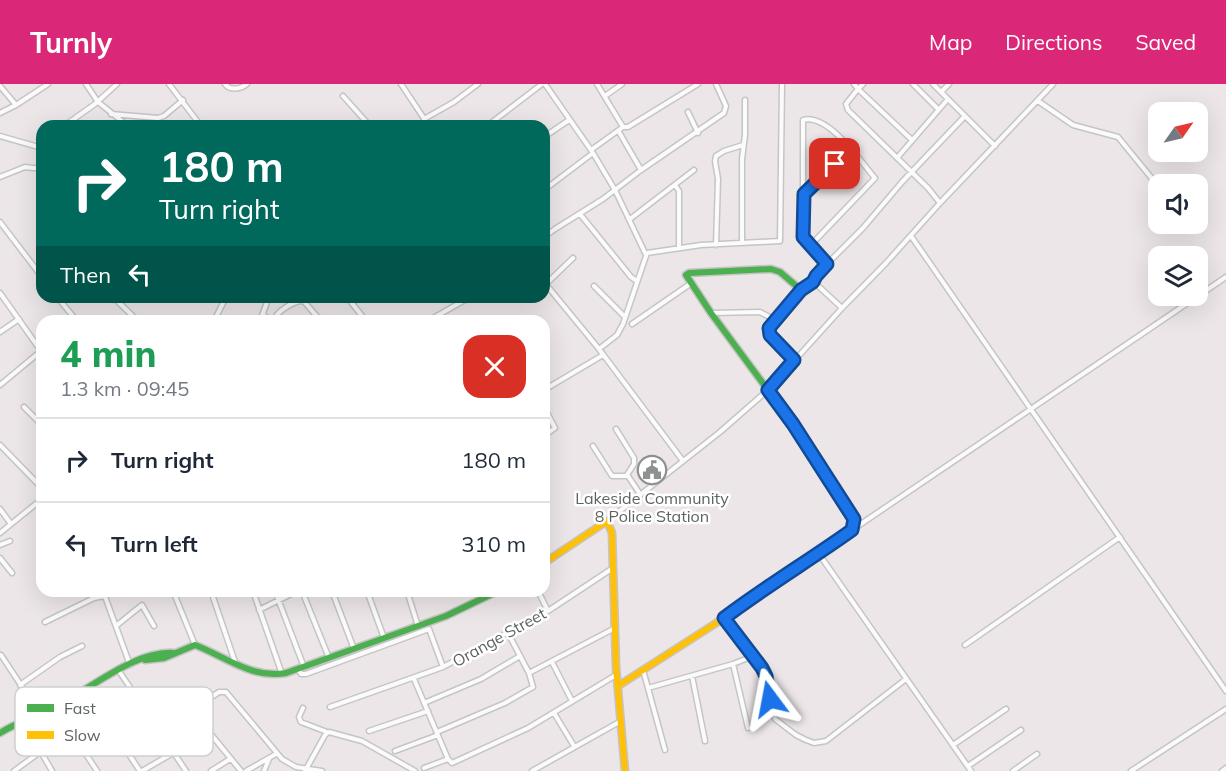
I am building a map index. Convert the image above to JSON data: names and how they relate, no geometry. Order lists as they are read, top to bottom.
{
  "streets": {
    "street": ["Orange Street"]
  },
  "places": {
    "public building": ["Lakeside Community 8 Police Station"]
  },
  "legend": ["Fast", "Slow"],
  "north": "top right",
  "page": {
    "header": "Turnly",
    "nav": ["Map", "Directions", "Saved"],
    "turn": ["180 m", "Turn right"],
    "then": "Then",
    "heading": ["4 min", "1.3 km · 09:45"],
    "list": [
      {
        "name": "Turn right",
        "value": "180 m"
      },
      {
        "name": "Turn left",
        "value": "310 m"
      }
    ]
  }
}
